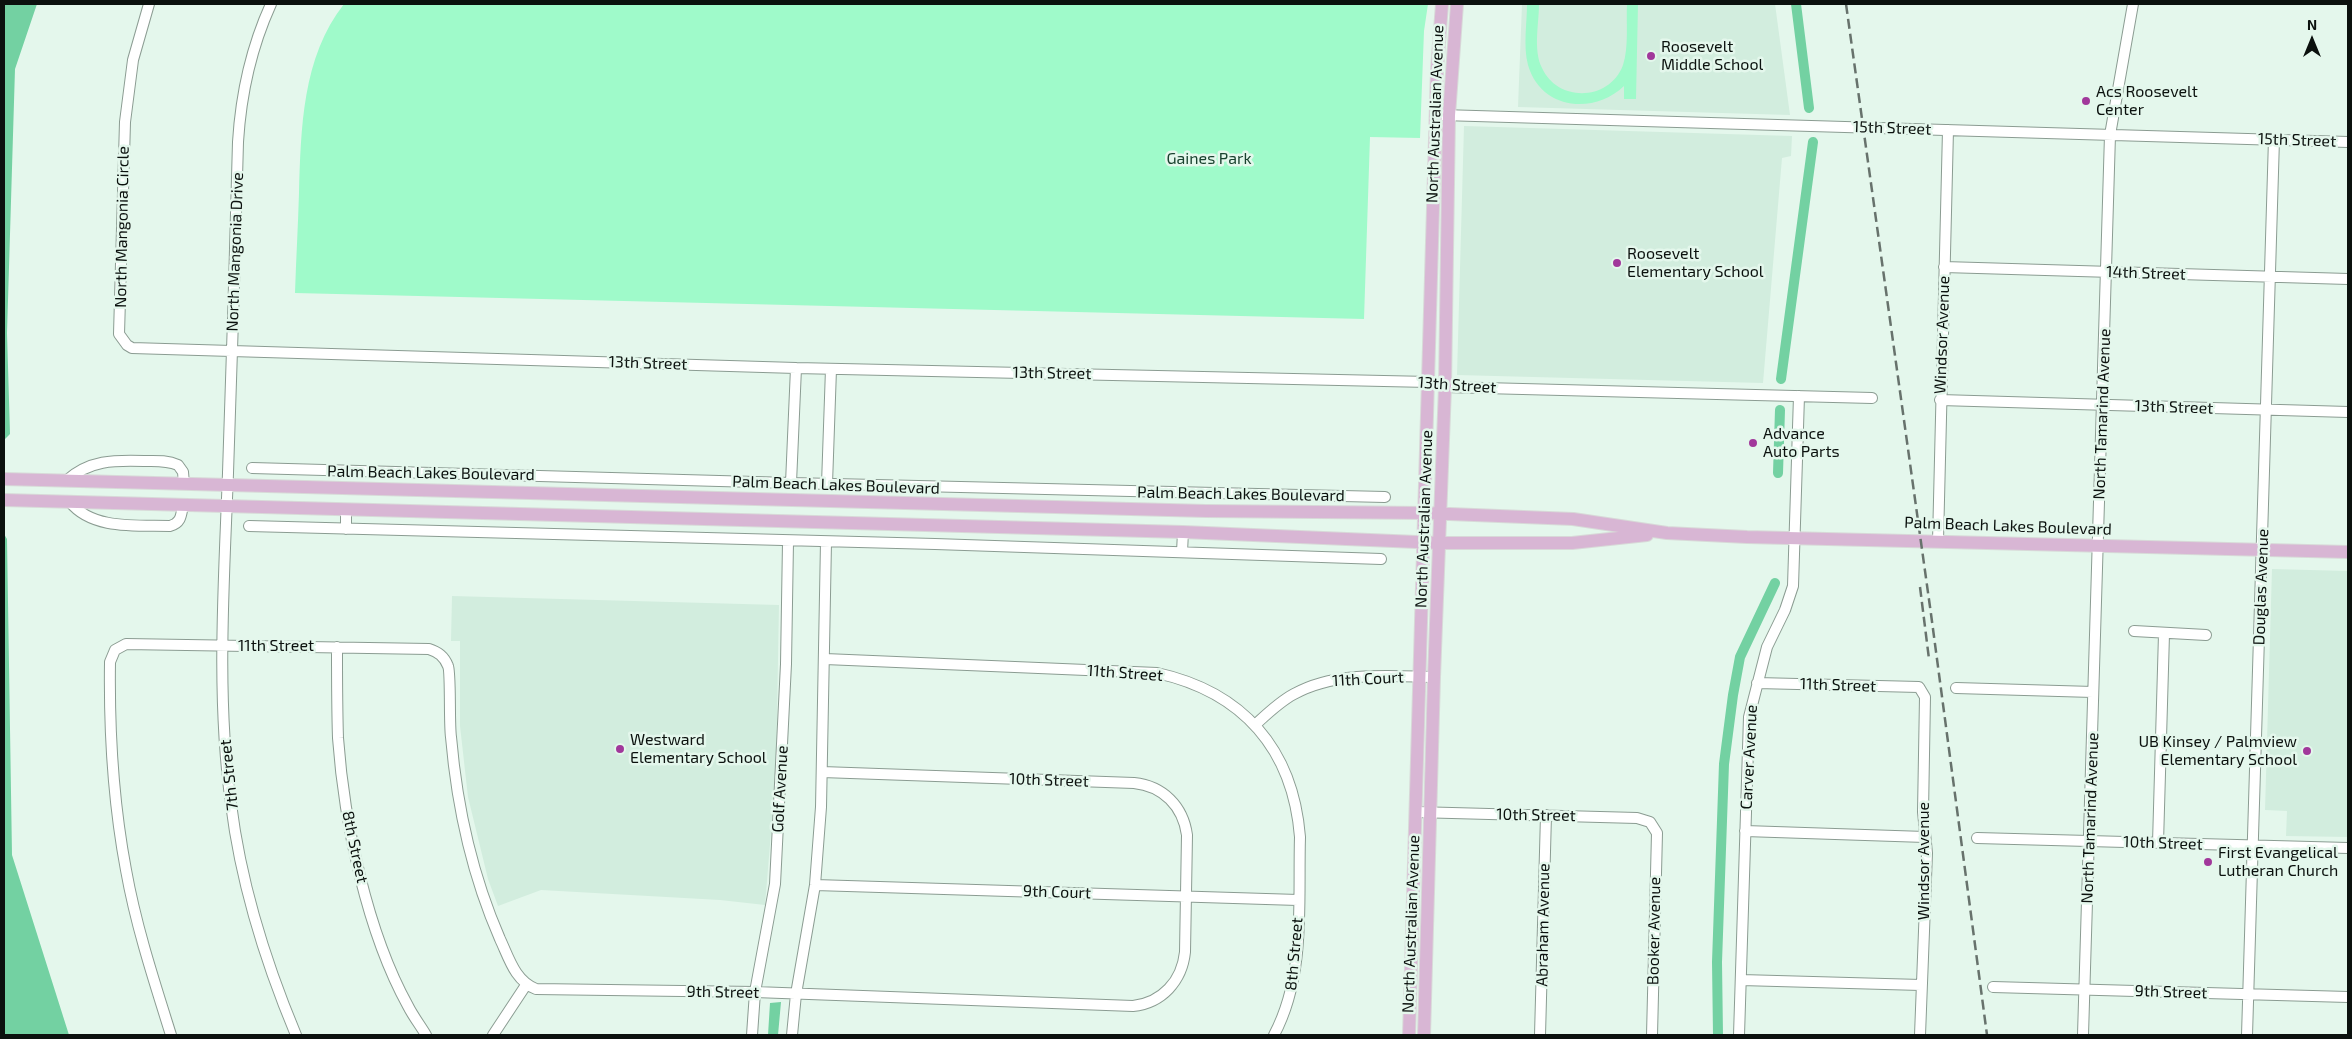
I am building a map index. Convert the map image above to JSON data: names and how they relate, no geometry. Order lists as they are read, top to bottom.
{
  "streets": {
    "main road": ["North Australian Avenue", "Palm Beach Lakes Boulevard"],
    "street": [
      "15th Street",
      "North Mangonia Circle",
      "North Mangonia Drive",
      "14th Street",
      "Windsor Avenue",
      "13th Street",
      "North Tamarind Avenue",
      "Douglas Avenue",
      "11th Street",
      "11th Court",
      "Carver Avenue",
      "7th Street",
      "10th Street",
      "Golf Avenue",
      "8th Street",
      "9th Court",
      "Abraham Avenue",
      "Booker Avenue",
      "9th Street"
    ]
  },
  "crossings": [
    ["North Australian Avenue", "15th Street"],
    ["North Australian Avenue", "13th Street"],
    ["North Australian Avenue", "Palm Beach Lakes Boulevard"],
    ["North Australian Avenue", "11th Court"],
    ["North Australian Avenue", "10th Street"],
    ["15th Street", "Windsor Avenue"],
    ["15th Street", "North Tamarind Avenue"],
    ["15th Street", "Douglas Avenue"],
    ["North Mangonia Circle", "North Mangonia Drive"],
    ["North Mangonia Circle", "13th Street"],
    ["North Mangonia Drive", "13th Street"],
    ["North Mangonia Drive", "Palm Beach Lakes Boulevard"],
    ["North Mangonia Drive", "7th Street"],
    ["14th Street", "Windsor Avenue"],
    ["14th Street", "North Tamarind Avenue"],
    ["14th Street", "Douglas Avenue"],
    ["Windsor Avenue", "13th Street"],
    ["Windsor Avenue", "Palm Beach Lakes Boulevard"],
    ["Windsor Avenue", "11th Street"],
    ["13th Street", "North Tamarind Avenue"],
    ["13th Street", "Douglas Avenue"],
    ["13th Street", "Carver Avenue"],
    ["North Tamarind Avenue", "Palm Beach Lakes Boulevard"],
    ["North Tamarind Avenue", "10th Street"],
    ["North Tamarind Avenue", "9th Street"],
    ["Palm Beach Lakes Boulevard", "Douglas Avenue"],
    ["Palm Beach Lakes Boulevard", "Carver Avenue"],
    ["Palm Beach Lakes Boulevard", "7th Street"],
    ["Douglas Avenue", "10th Street"],
    ["Douglas Avenue", "9th Street"],
    ["11th Street", "11th Court"],
    ["11th Street", "Carver Avenue"],
    ["11th Street", "7th Street"],
    ["11th Street", "8th Street"],
    ["11th Street", "9th Court"],
    ["11th Street", "9th Street"],
    ["10th Street", "9th Court"],
    ["10th Street", "Abraham Avenue"],
    ["10th Street", "Booker Avenue"],
    ["10th Street", "9th Street"],
    ["Golf Avenue", "9th Street"],
    ["8th Street", "9th Court"],
    ["9th Court", "9th Street"]
  ],
  "parks": ["Gaines Park"],
  "places": [
    "Roosevelt Middle School",
    "Acs Roosevelt Center",
    "Roosevelt Elementary School",
    "Advance Auto Parts",
    "Westward Elementary School",
    "UB Kinsey / Palmview Elementary School",
    "First Evangelical Lutheran Church"
  ],
  "north": "top"
}
